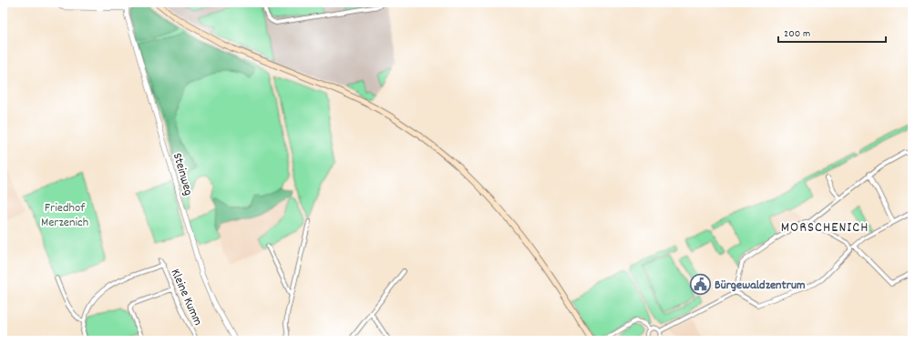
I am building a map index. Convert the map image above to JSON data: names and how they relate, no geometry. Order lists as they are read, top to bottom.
{
  "streets": {
    "street": ["Steinweg", "Kleine Kumm"]
  },
  "districts": ["MORSCHENICH"],
  "parks": ["Friedhof Merzenich"],
  "places": {
    "public building": ["Bürgewaldzentrum"]
  },
  "scale_bar": "200 m"
}
